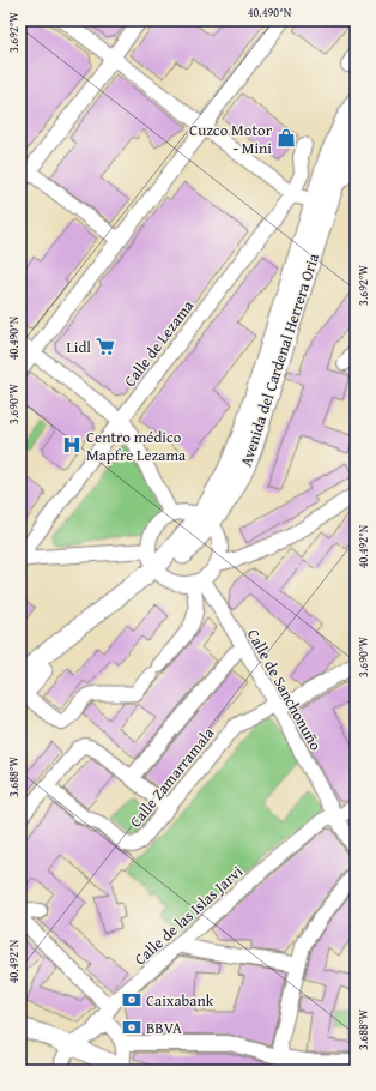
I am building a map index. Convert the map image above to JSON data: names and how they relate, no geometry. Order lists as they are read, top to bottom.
{
  "streets": {
    "main road": ["Avenida del Cardenal Herrera Oria"],
    "street": [
      "Calle de Lezama",
      "Calle de Sanchonuño",
      "Calle Zamarramala",
      "Calle de las Islas Jarvi"
    ]
  },
  "crossings": [
    ["Calle de Sanchonuño", "Calle Zamarramala"],
    ["Calle de Sanchonuño", "Calle de las Islas Jarvi"]
  ],
  "places": {
    "shop": ["Cuzco Motor - Mini"],
    "supermarket": ["Lidl"],
    "hospital": ["Centro médico Mapfre Lezama"],
    "bank": ["Caixabank", "BBVA"]
  },
  "coordinates": [
    "40.490°N",
    "3.692°W",
    "3.690°W",
    "40.492°N",
    "3.688°W"
  ]
}
